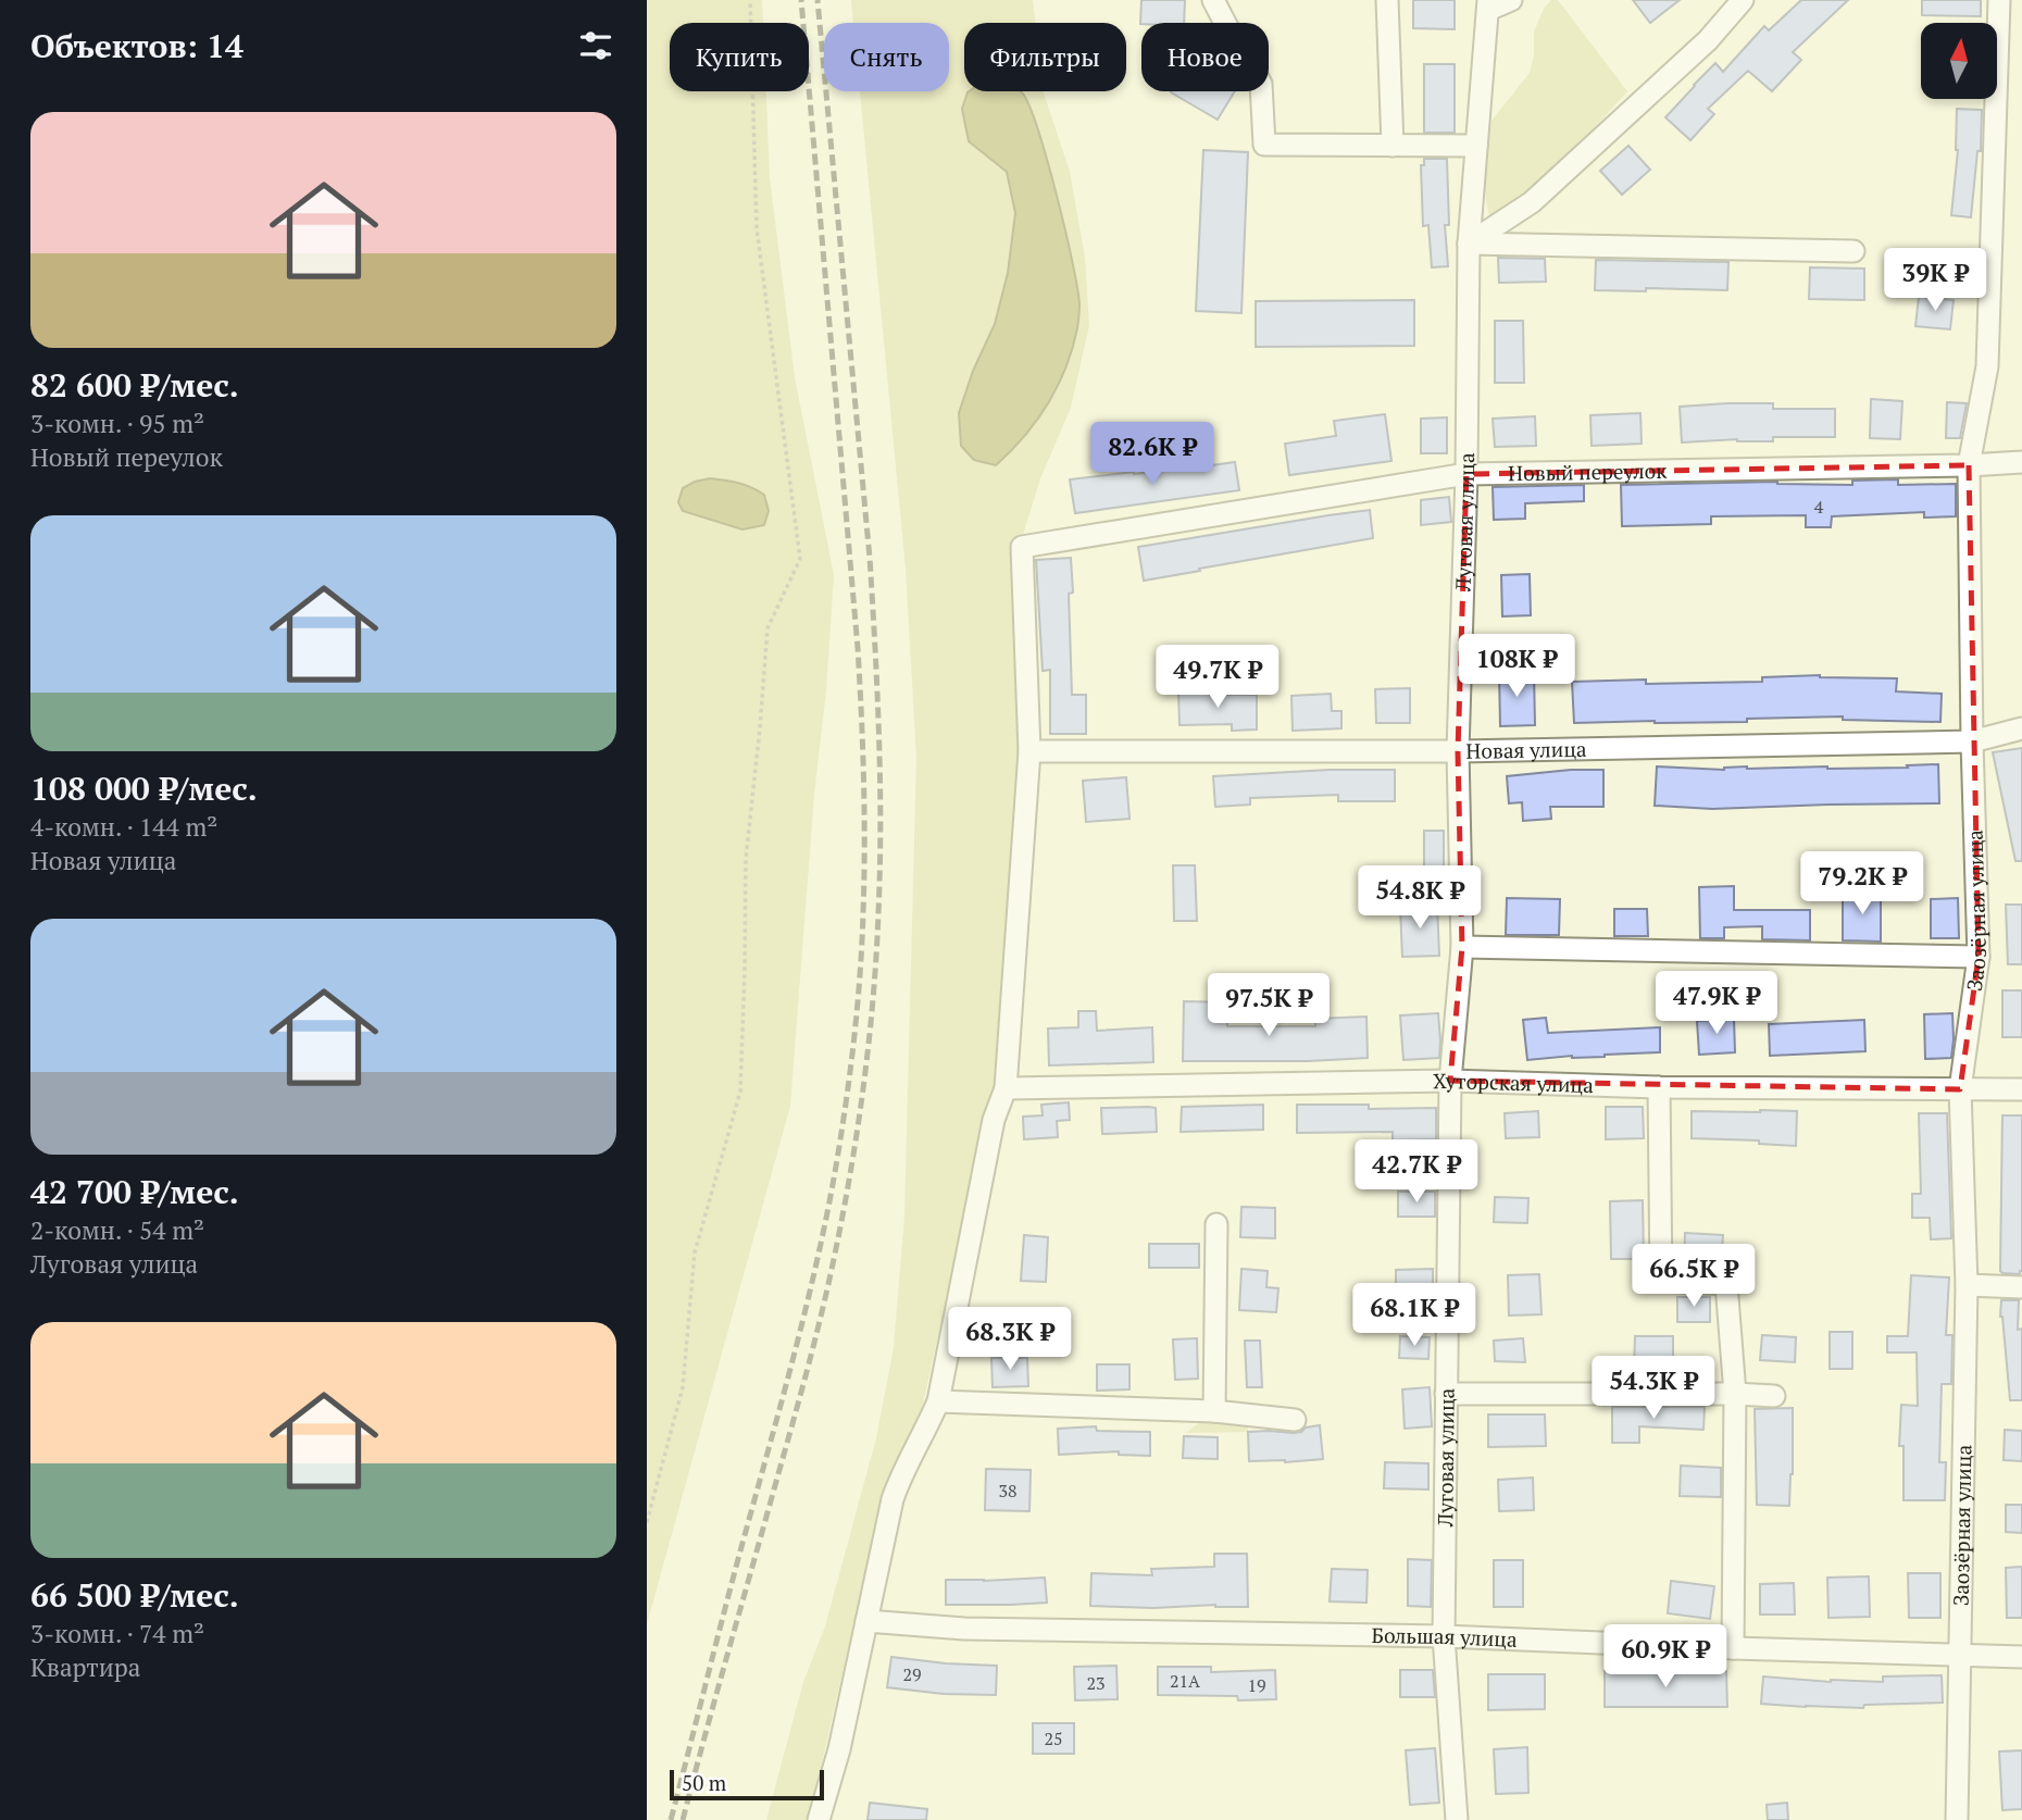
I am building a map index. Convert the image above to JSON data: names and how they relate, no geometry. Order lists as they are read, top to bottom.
{
  "streets": {
    "street": [
      "Новый переулок",
      "Луговая улица",
      "Новая улица",
      "Заозёрная улица",
      "Хуторская улица",
      "Большая улица"
    ]
  },
  "crossings": [
    ["Новый переулок", "Луговая улица"],
    ["Новый переулок", "Новая улица"],
    ["Новый переулок", "Заозёрная улица"],
    ["Луговая улица", "Новая улица"],
    ["Луговая улица", "Хуторская улица"],
    ["Луговая улица", "Большая улица"],
    ["Новая улица", "Заозёрная улица"],
    ["Заозёрная улица", "Хуторская улица"],
    ["Заозёрная улица", "Большая улица"]
  ],
  "house_numbers": [
    "4",
    "38",
    "29",
    "21А",
    "23",
    "19",
    "25"
  ],
  "scale_bar": "50 m",
  "north": "top",
  "page": {
    "heading": "Объектов: 14",
    "chip": [
      "Купить",
      "Снять",
      "Фильтры",
      "Новое"
    ],
    "list": [
      {
        "name": "82 600 ₽/мес.",
        "note": "3-комн. · 95 m² · Новый переулок"
      },
      {
        "name": "108 000 ₽/мес.",
        "note": "4-комн. · 144 m² · Новая улица"
      },
      {
        "name": "42 700 ₽/мес.",
        "note": "2-комн. · 54 m² · Луговая улица"
      },
      {
        "name": "66 500 ₽/мес.",
        "note": "3-комн. · 74 m² · Квартира"
      }
    ],
    "price": [
      "39K ₽",
      "82.6K ₽",
      "108K ₽",
      "49.7K ₽",
      "79.2K ₽",
      "54.8K ₽",
      "47.9K ₽",
      "97.5K ₽",
      "42.7K ₽",
      "66.5K ₽",
      "68.1K ₽",
      "68.3K ₽",
      "54.3K ₽",
      "60.9K ₽"
    ],
    "scale": "50 m"
  }
}
